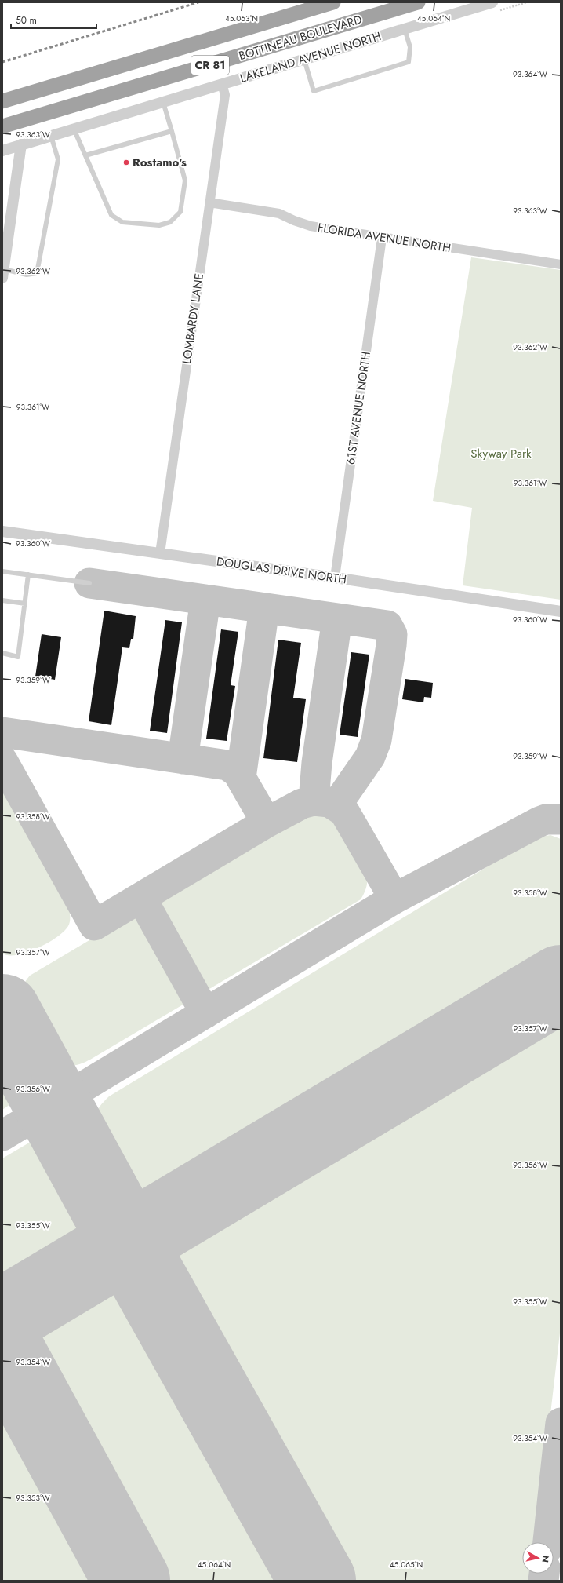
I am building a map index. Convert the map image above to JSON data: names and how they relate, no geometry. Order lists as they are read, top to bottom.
{
  "streets": {
    "highway": ["BOTTINEAU BOULEVARD", "CR 81"],
    "street": [
      "LAKELAND AVENUE NORTH",
      "FLORIDA AVENUE NORTH",
      "LOMBARDY LANE",
      "61ST AVENUE NORTH",
      "DOUGLAS DRIVE NORTH"
    ]
  },
  "crossings": [
    ["LAKELAND AVENUE NORTH", "LOMBARDY LANE"],
    ["FLORIDA AVENUE NORTH", "LOMBARDY LANE"],
    ["FLORIDA AVENUE NORTH", "61ST AVENUE NORTH"],
    ["LOMBARDY LANE", "DOUGLAS DRIVE NORTH"],
    ["61ST AVENUE NORTH", "DOUGLAS DRIVE NORTH"]
  ],
  "parks": ["Skyway Park"],
  "places": ["Rostamo's"],
  "scale_bar": "50 m",
  "north": "right",
  "coordinates": [
    "45.063°N",
    "45.064°N",
    "93.364°W",
    "93.363°W",
    "93.362°W",
    "93.361°W",
    "93.360°W",
    "93.359°W",
    "93.358°W",
    "93.357°W",
    "93.356°W",
    "93.355°W",
    "93.354°W",
    "93.353°W",
    "45.065°N"
  ]
}
